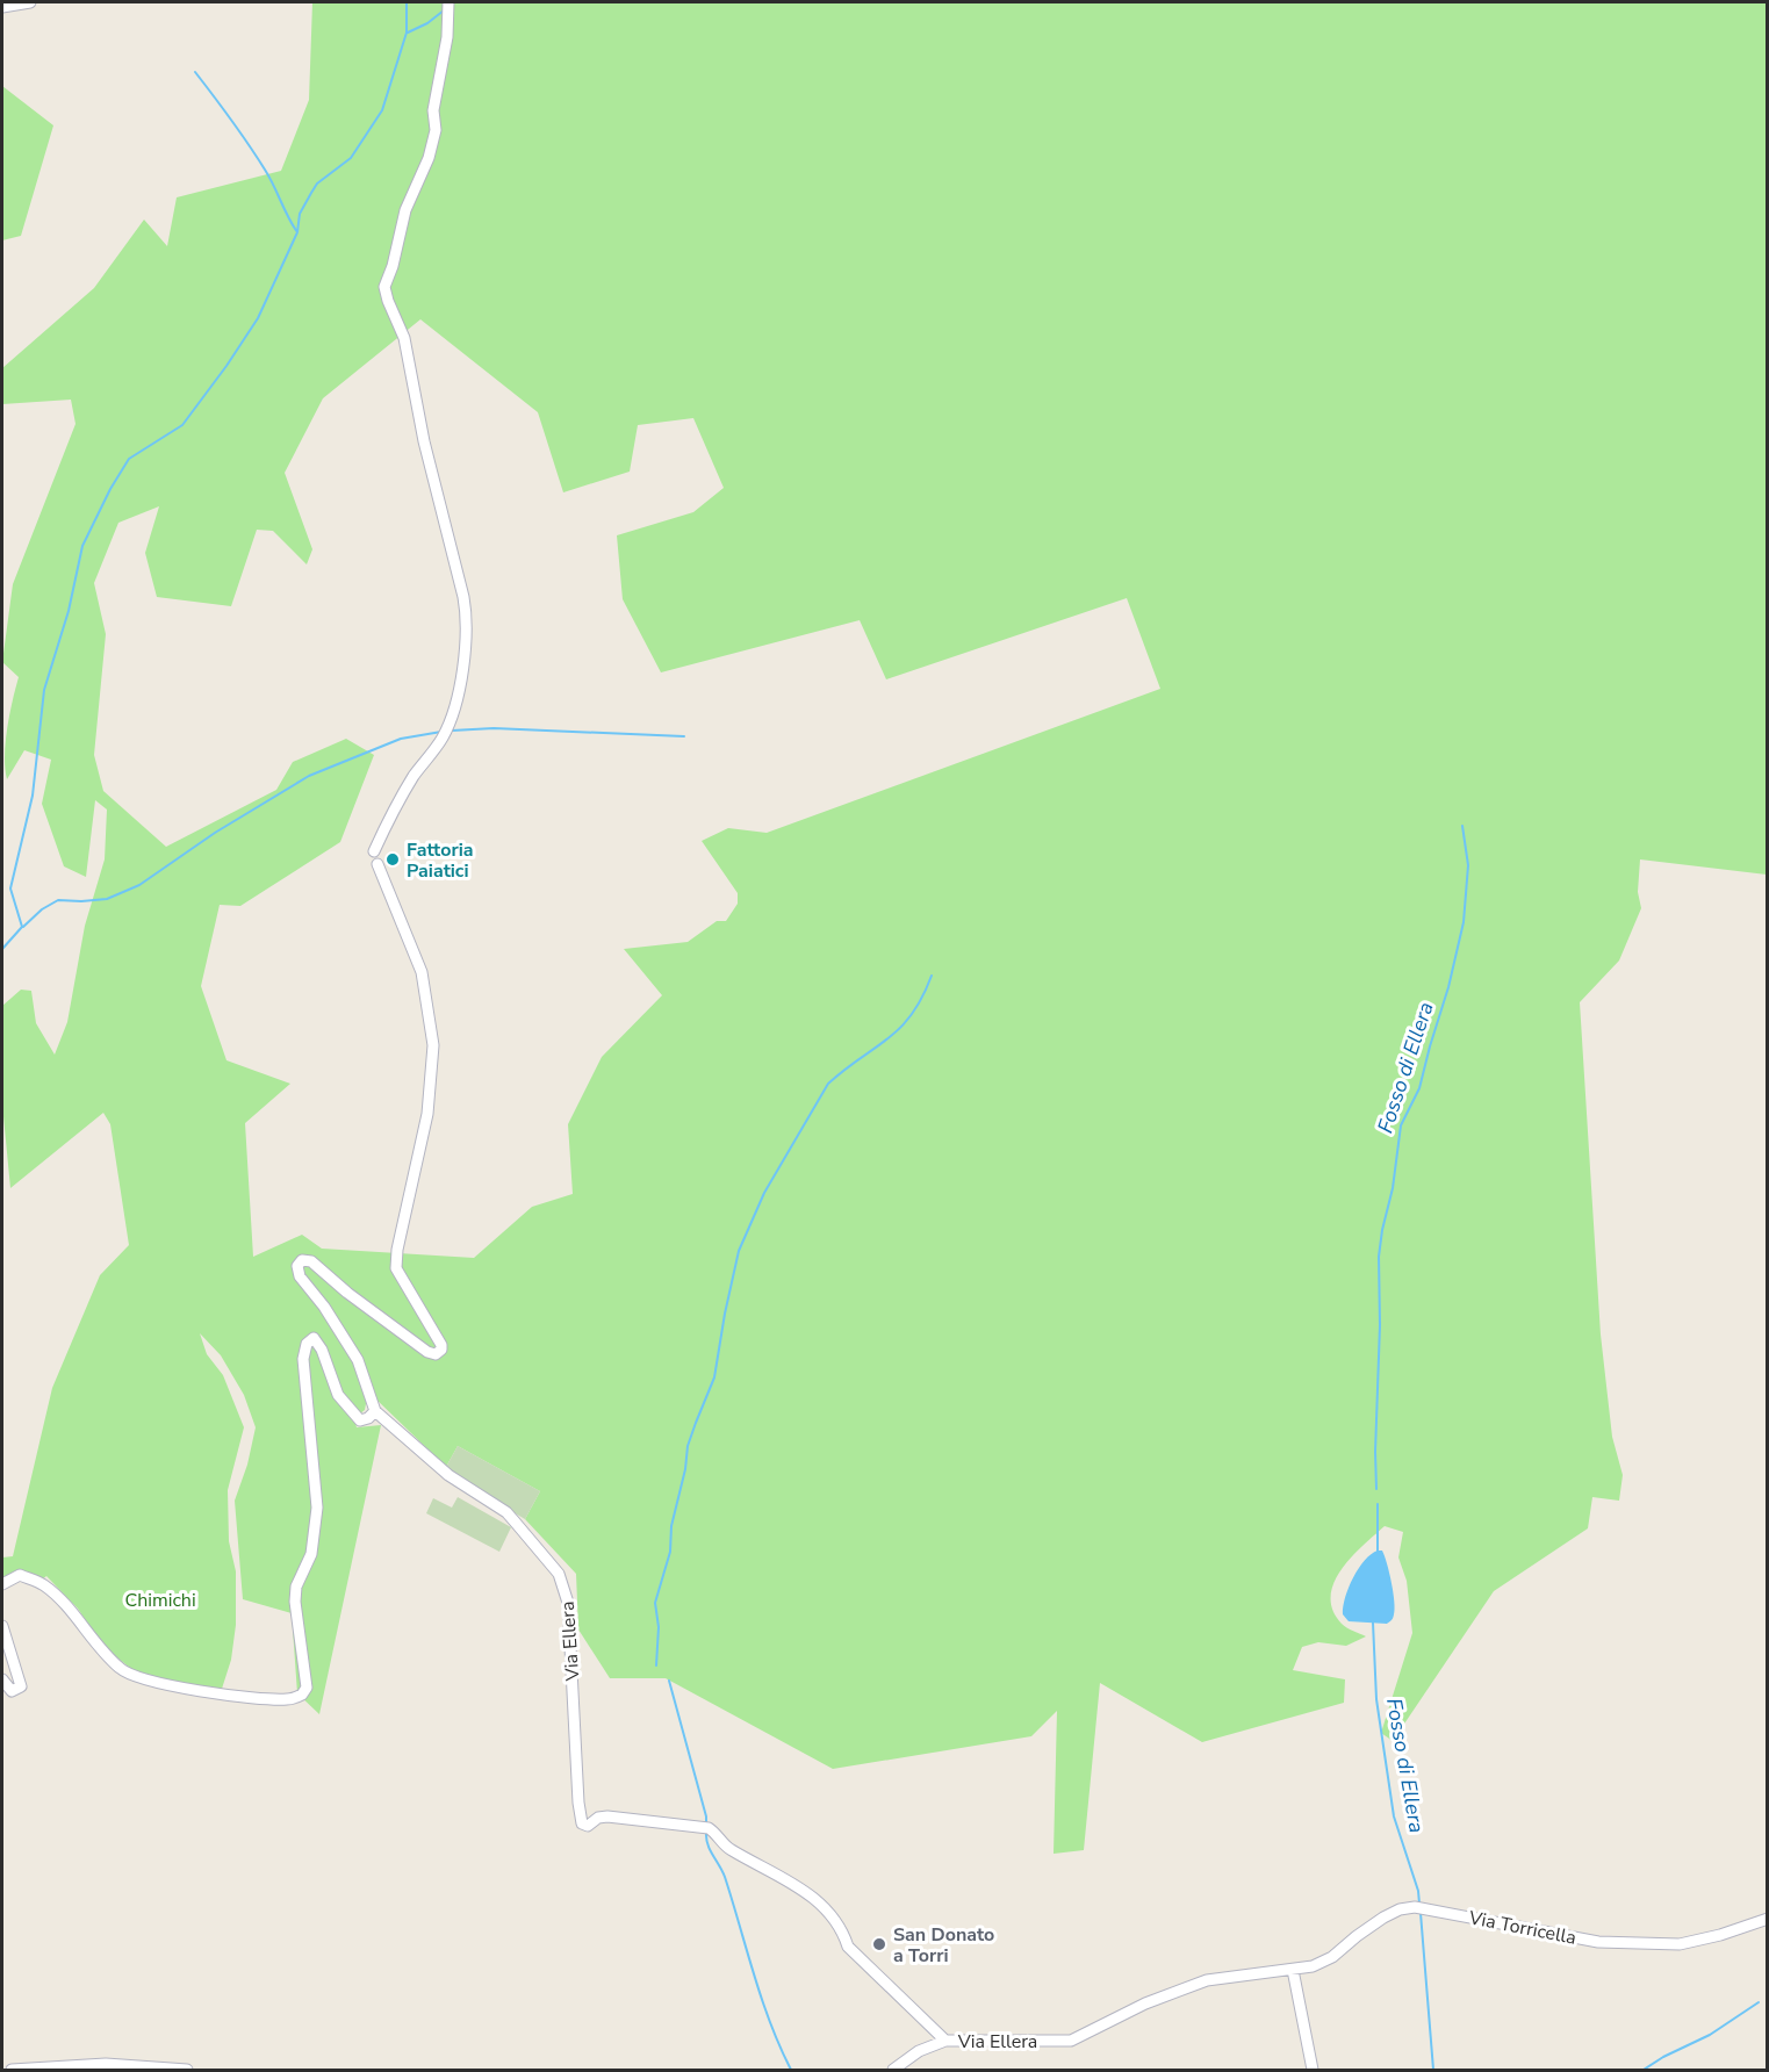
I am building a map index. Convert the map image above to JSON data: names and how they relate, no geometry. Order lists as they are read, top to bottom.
{
  "streets": {
    "street": ["Via Ellera", "Via Torricella"]
  },
  "crossings": [
    ["Via Ellera", "Via Torricella"]
  ],
  "water": ["Fosso di Ellera"],
  "parks": ["Chimichi"],
  "places": ["Fattoria Paiatici", "San Donato a Torri"]
}
